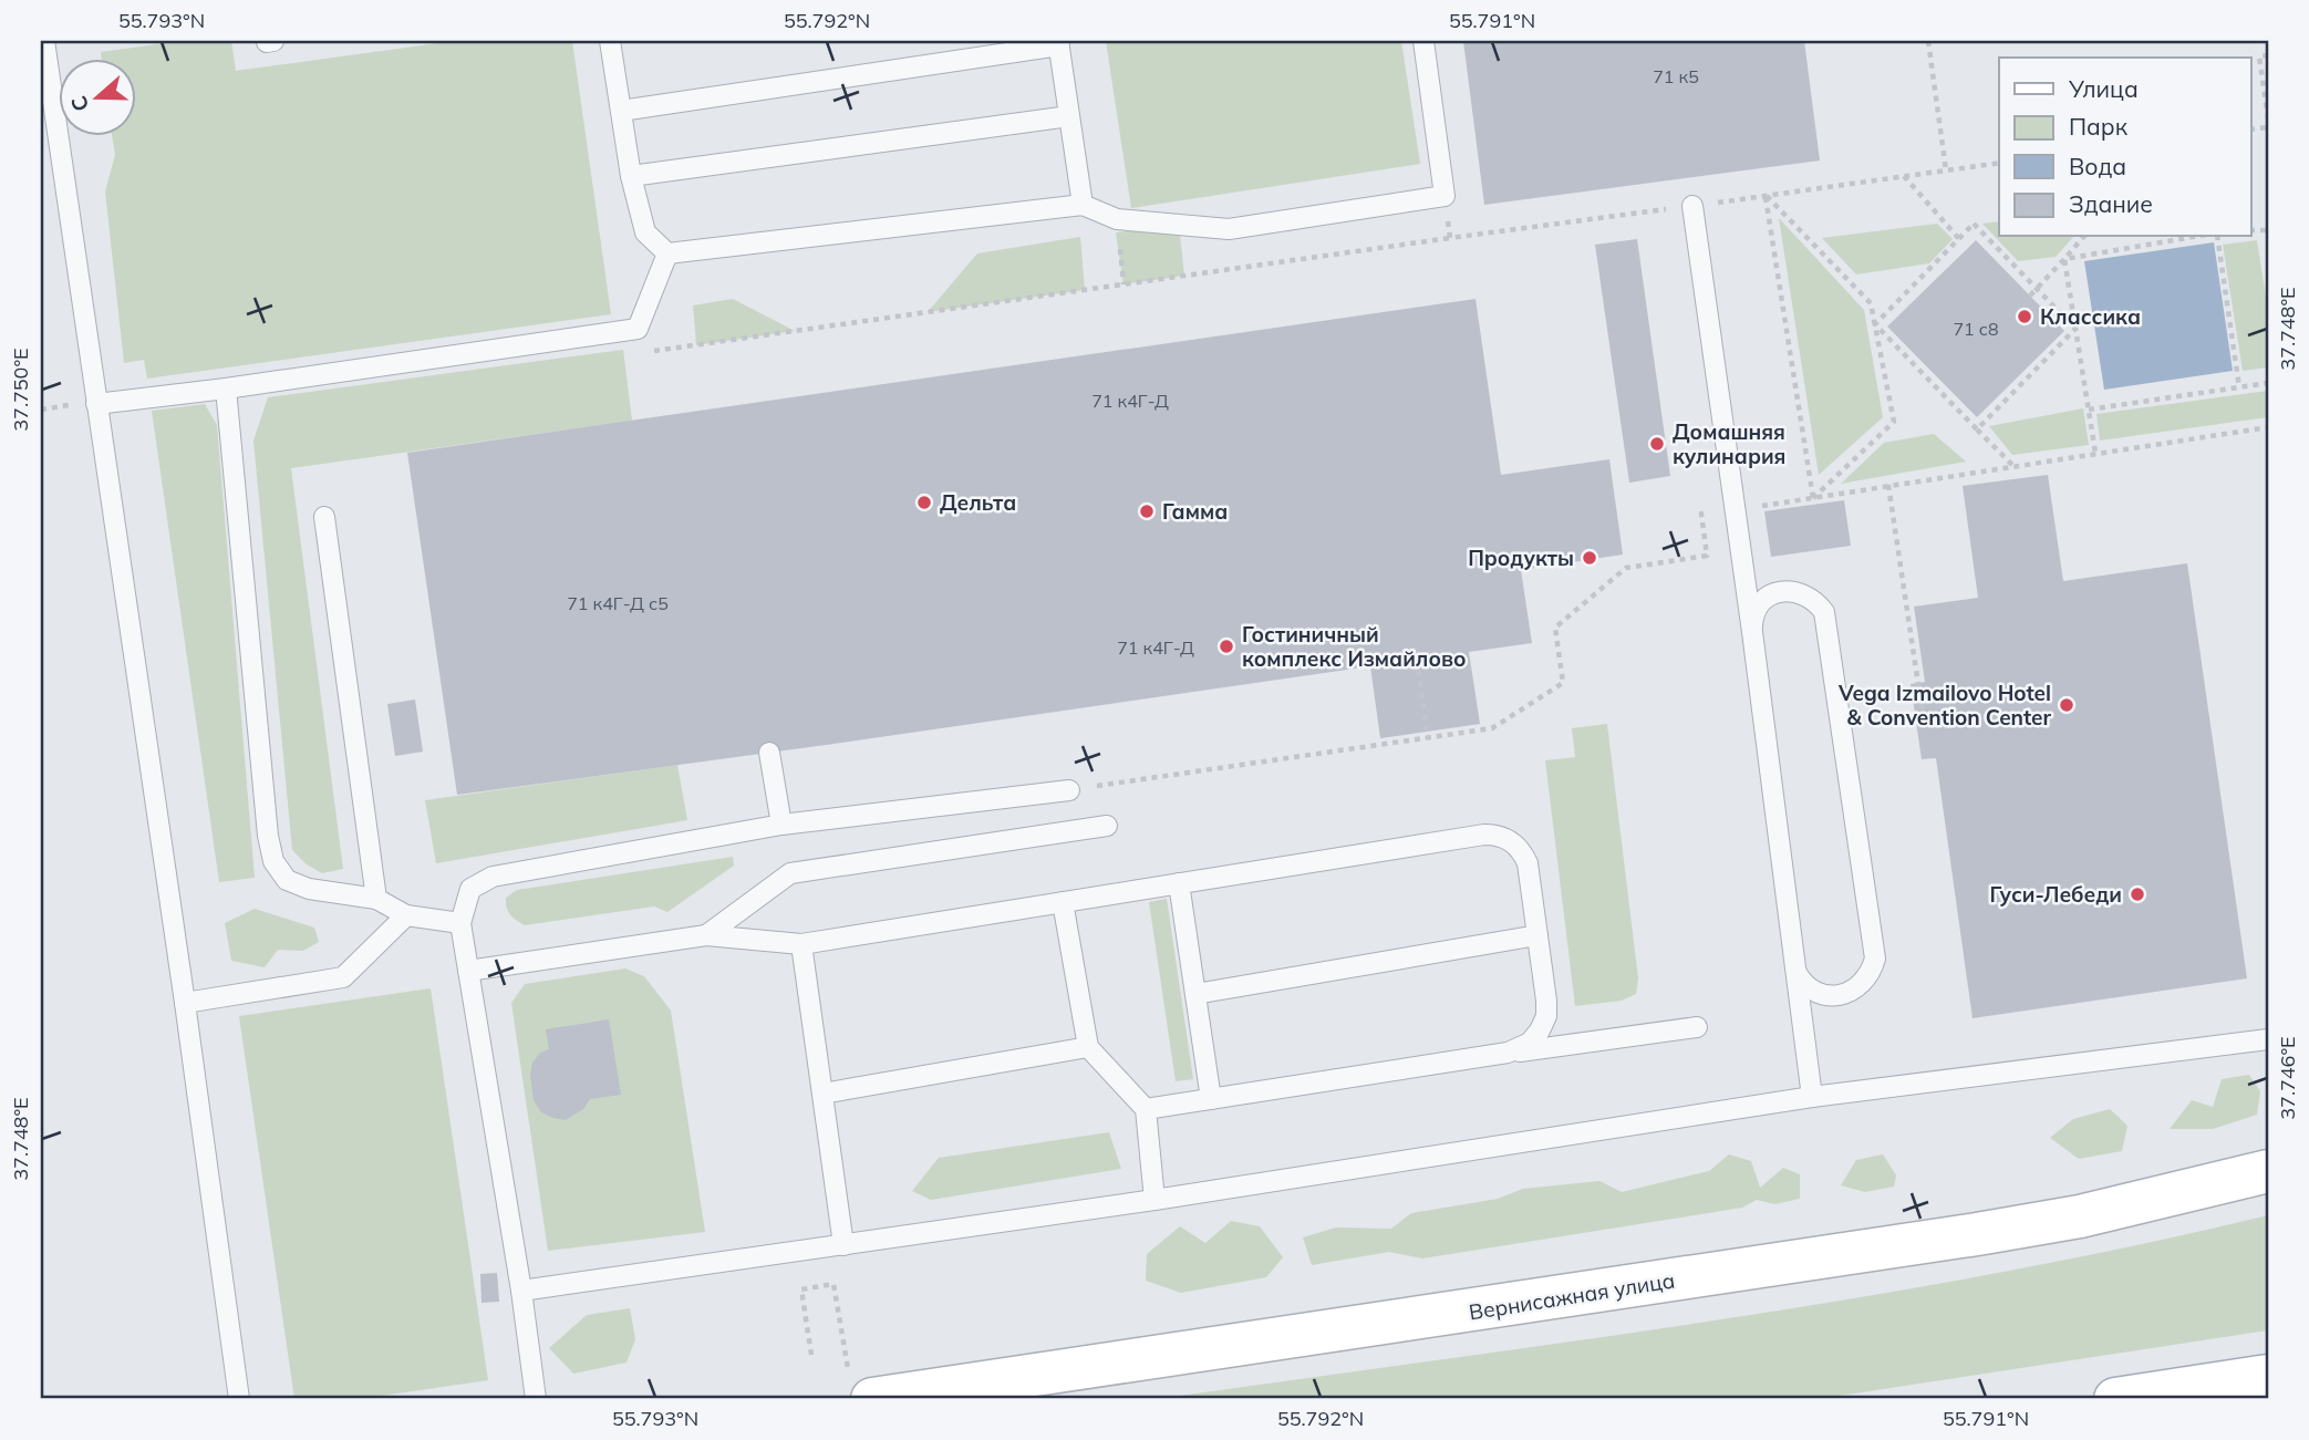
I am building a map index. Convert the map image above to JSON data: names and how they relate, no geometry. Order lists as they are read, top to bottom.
{
  "streets": {
    "street": ["Вернисажная улица"]
  },
  "places": [
    "Классика",
    "Домашняя кулинария",
    "Дельта",
    "Гамма",
    "Продукты",
    "Гостиничный комплекс Измайлово",
    "Vega Izmailovo Hotel & Convention Center",
    "Гуси-Лебеди"
  ],
  "house_numbers": [
    "71 к5",
    "71 с8",
    "71 к4Г-Д",
    "71 к4Г-Д с5",
    "71 к4Г-Д"
  ],
  "legend": [
    "Улица",
    "Парк",
    "Вода",
    "Здание"
  ],
  "north": "left",
  "coordinates": [
    "55.793°N",
    "55.792°N",
    "55.791°N",
    "37.748°E",
    "37.750°E",
    "37.746°E"
  ]
}
